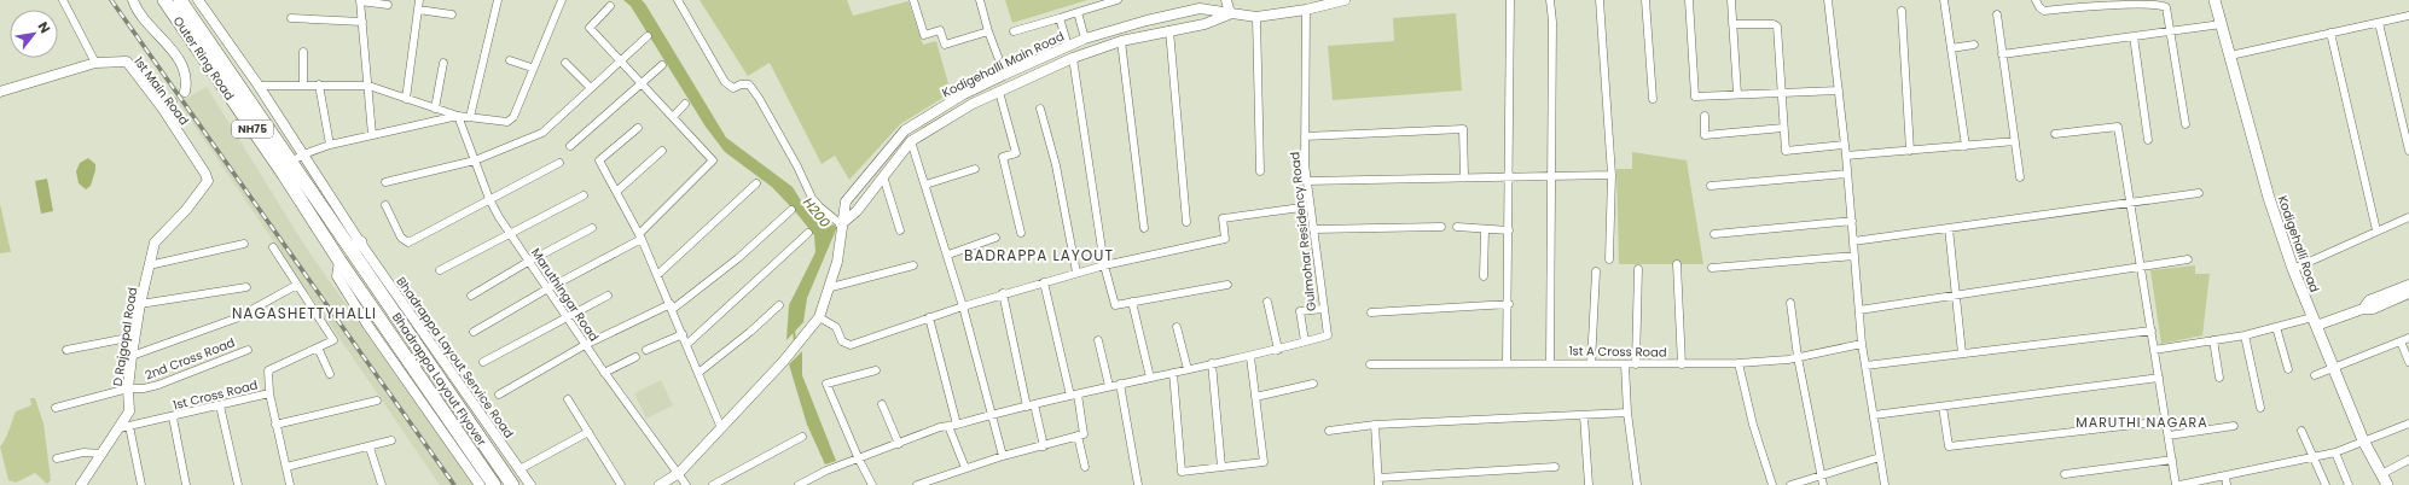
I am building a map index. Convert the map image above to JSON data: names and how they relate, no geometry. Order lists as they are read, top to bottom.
{
  "streets": {
    "highway": ["Outer Ring Road", "NH75", "Bhadrappa Layout Flyover"],
    "main road": ["Kodigehalli Road"],
    "street": [
      "Kodigehalli Main Road",
      "1st Main Road",
      "Gulmohar Residency Road",
      "Maruthingar Road",
      "D Rajgopal Road",
      "1st A Cross Road",
      "Bhadrappa Layout Service Road",
      "2nd Cross Road",
      "1st Cross Road"
    ]
  },
  "crossings": [
    ["Outer Ring Road", "Bhadrappa Layout Service Road"],
    ["Outer Ring Road", "Bhadrappa Layout Flyover"],
    ["Kodigehalli Main Road", "Gulmohar Residency Road"],
    ["Kodigehalli Main Road", "Maruthingar Road"],
    ["1st Main Road", "D Rajgopal Road"],
    ["D Rajgopal Road", "2nd Cross Road"],
    ["D Rajgopal Road", "1st Cross Road"],
    ["Bhadrappa Layout Service Road", "Bhadrappa Layout Flyover"]
  ],
  "districts": ["BADRAPPA LAYOUT", "NAGASHETTYHALLI", "MARUTHI NAGARA"],
  "water": ["H200"],
  "north": "top right"
}
